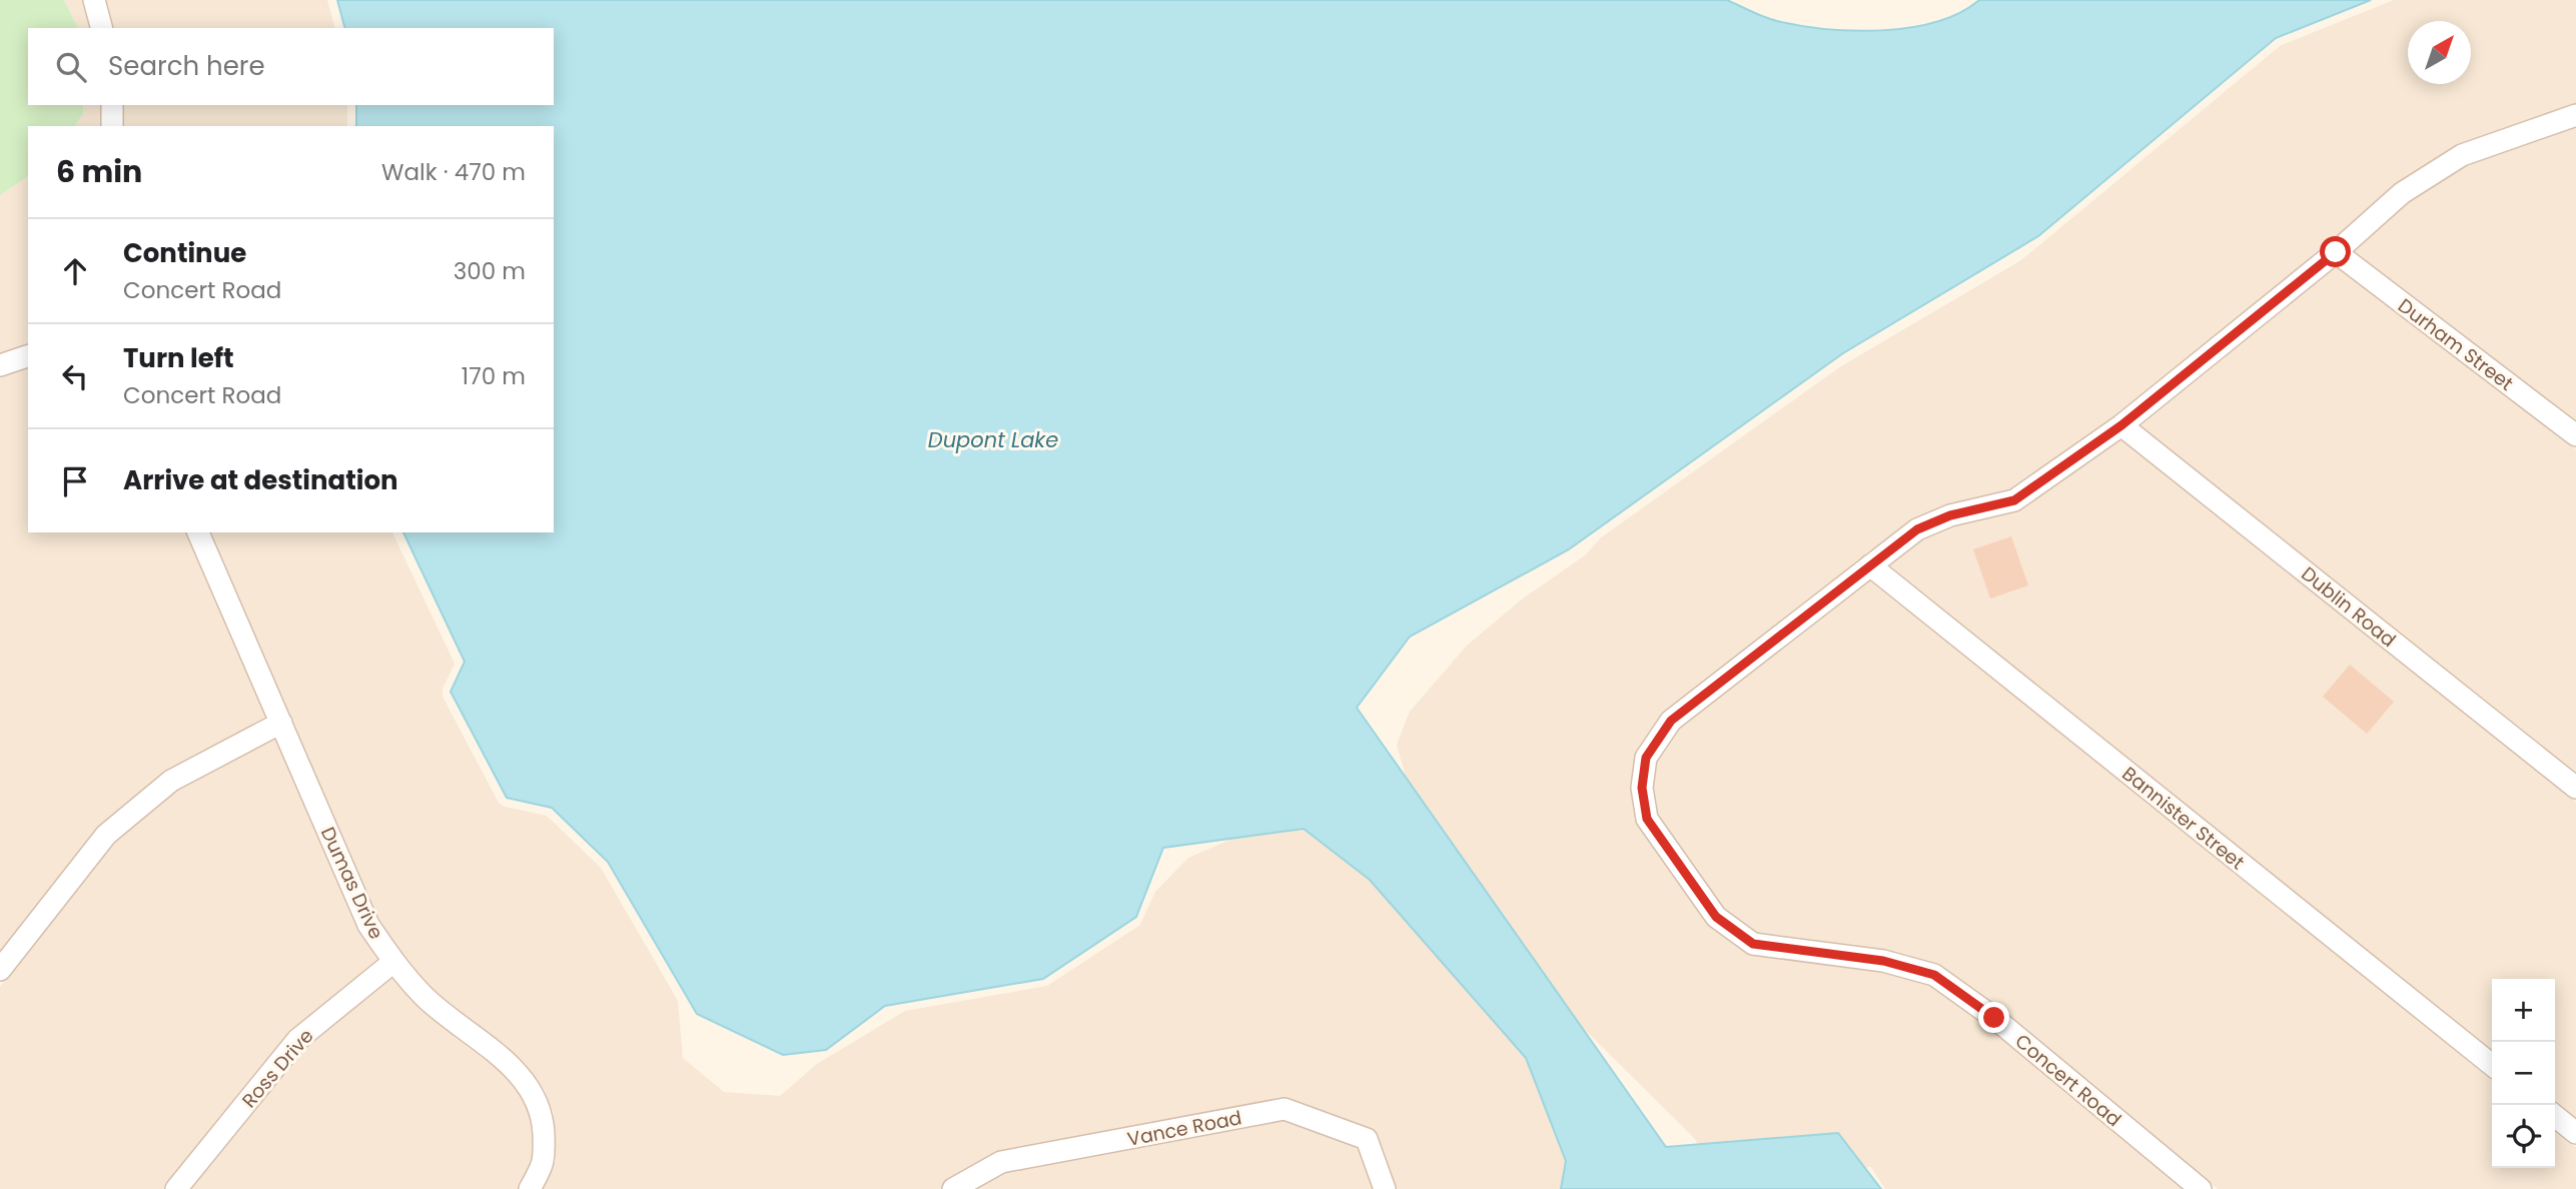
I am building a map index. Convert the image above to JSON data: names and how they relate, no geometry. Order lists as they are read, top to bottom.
{
  "streets": {
    "street": [
      "Durham Street",
      "Dublin Road",
      "Bannister Street",
      "Dumas Drive",
      "Ross Drive",
      "Concert Road",
      "Vance Road"
    ]
  },
  "crossings": [
    ["Durham Street", "Concert Road"],
    ["Dublin Road", "Concert Road"],
    ["Bannister Street", "Concert Road"],
    ["Dumas Drive", "Ross Drive"]
  ],
  "water": ["Dupont Lake"],
  "north": "top right",
  "page": {
    "search": "Search here",
    "heading": ["6 min", "Walk · 470 m"],
    "list": [
      ["Continue", "Concert Road", "300 m"],
      ["Turn left", "Concert Road", "170 m"],
      "Arrive at destination"
    ],
    "map_buttons": ["+", "−"]
  }
}
